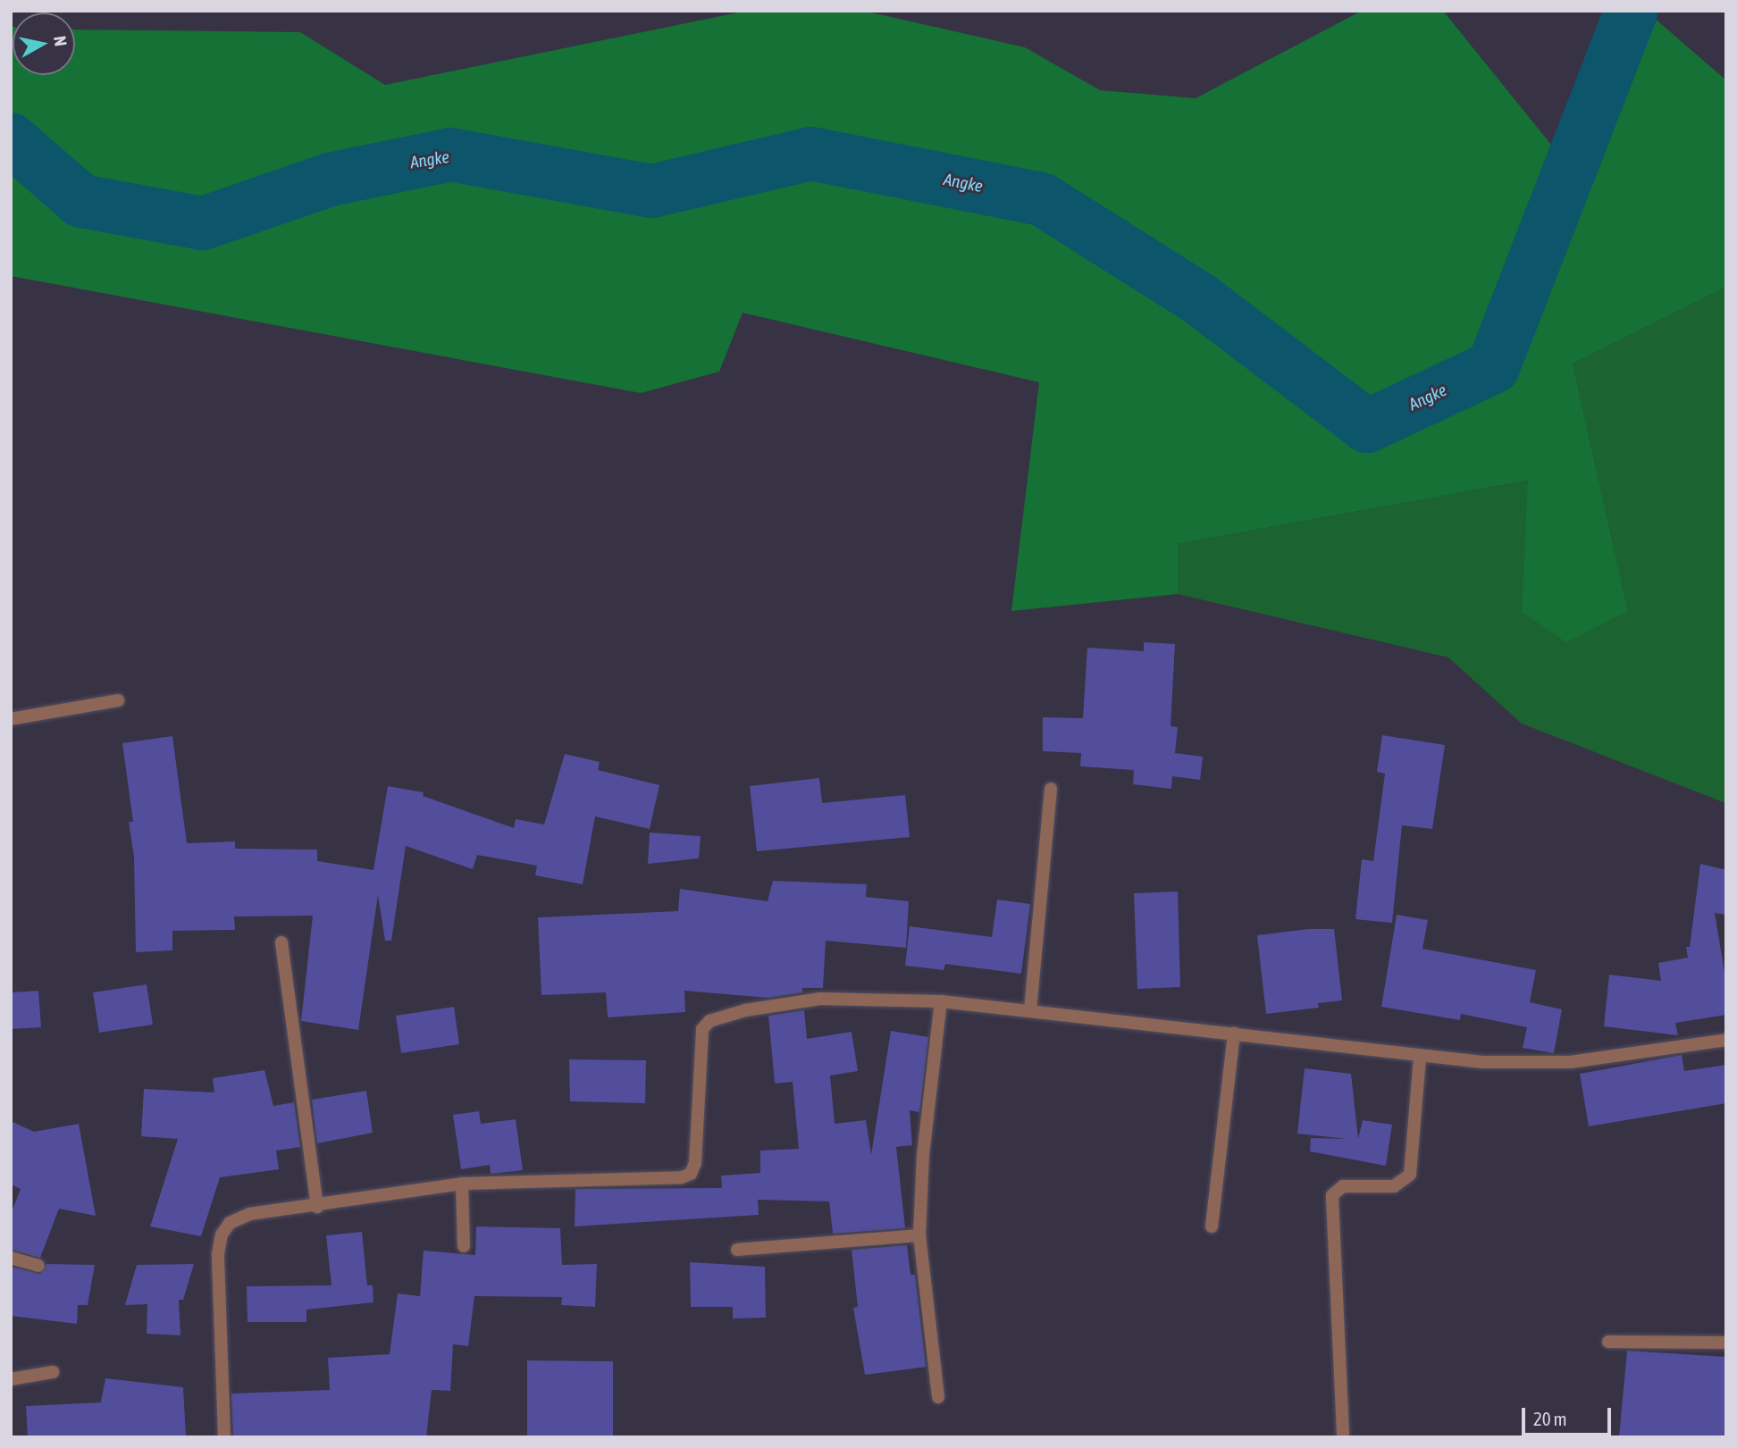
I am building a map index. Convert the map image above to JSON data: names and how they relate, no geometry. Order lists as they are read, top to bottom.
{
  "water": ["Angke"],
  "scale_bar": "20 m",
  "north": "right"
}
